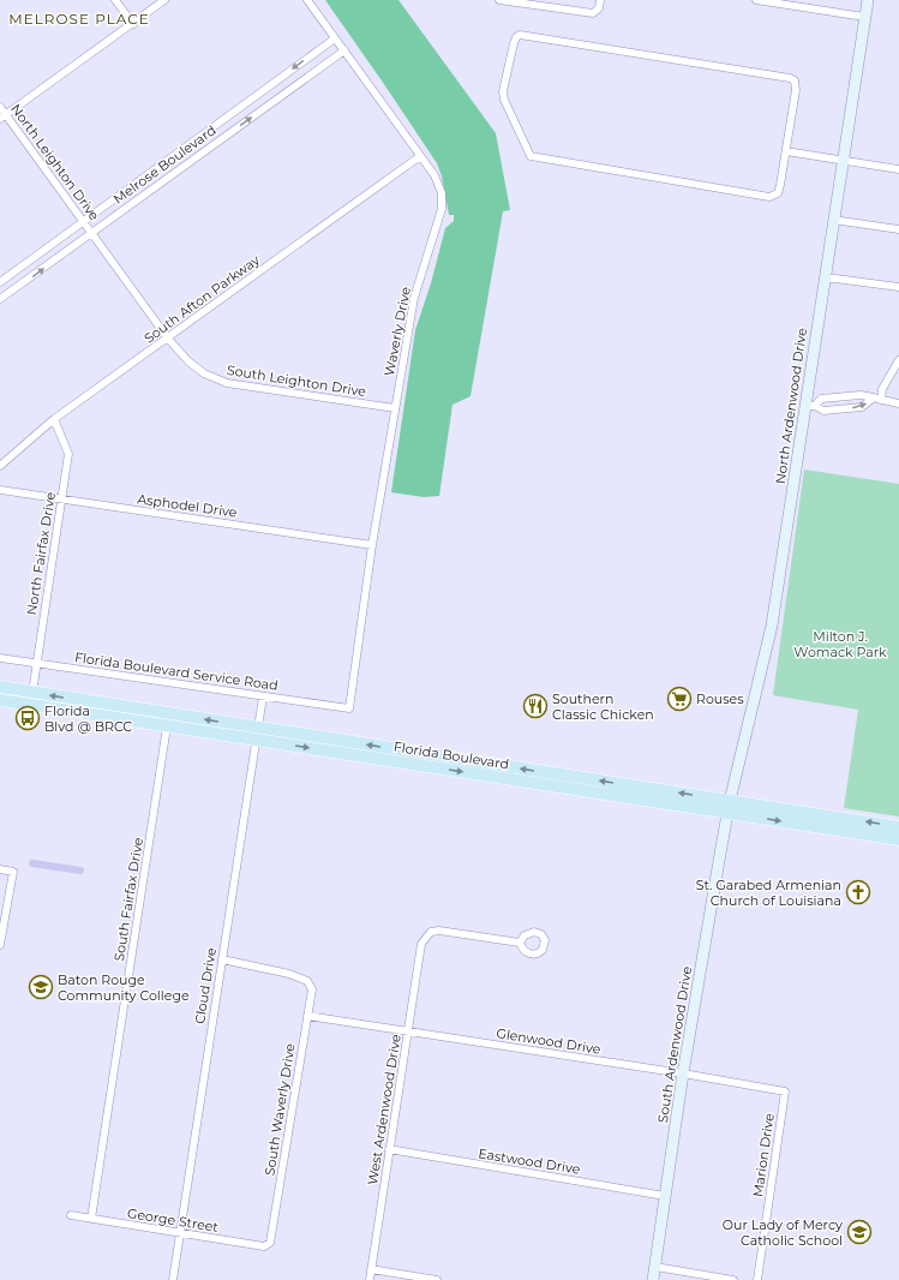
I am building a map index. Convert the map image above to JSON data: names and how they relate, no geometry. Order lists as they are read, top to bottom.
{
  "streets": {
    "main road": ["Florida Boulevard"],
    "street": [
      "North Leighton Drive",
      "Melrose Boulevard",
      "South Afton Parkway",
      "Waverly Drive",
      "South Leighton Drive",
      "North Ardenwood Drive",
      "Asphodel Drive",
      "North Fairfax Drive",
      "Florida Boulevard Service Road",
      "South Fairfax Drive",
      "Cloud Drive",
      "Glenwood Drive",
      "South Ardenwood Drive",
      "South Waverly Drive",
      "West Ardenwood Drive",
      "Marion Drive",
      "Eastwood Drive",
      "George Street"
    ]
  },
  "crossings": [
    ["North Leighton Drive", "Melrose Boulevard"],
    ["North Leighton Drive", "South Leighton Drive"],
    ["Melrose Boulevard", "Waverly Drive"],
    ["Melrose Boulevard", "South Leighton Drive"],
    ["South Afton Parkway", "Waverly Drive"],
    ["South Afton Parkway", "South Leighton Drive"],
    ["South Afton Parkway", "North Fairfax Drive"],
    ["Waverly Drive", "South Leighton Drive"],
    ["Waverly Drive", "Asphodel Drive"],
    ["Waverly Drive", "Florida Boulevard Service Road"],
    ["North Ardenwood Drive", "Florida Boulevard"],
    ["North Ardenwood Drive", "South Ardenwood Drive"],
    ["Asphodel Drive", "North Fairfax Drive"],
    ["North Fairfax Drive", "Florida Boulevard Service Road"],
    ["North Fairfax Drive", "Florida Boulevard"],
    ["Florida Boulevard Service Road", "Cloud Drive"],
    ["Florida Boulevard", "South Fairfax Drive"],
    ["Florida Boulevard", "Cloud Drive"],
    ["Florida Boulevard", "South Ardenwood Drive"],
    ["South Fairfax Drive", "George Street"],
    ["Cloud Drive", "South Waverly Drive"],
    ["Cloud Drive", "George Street"],
    ["Glenwood Drive", "South Ardenwood Drive"],
    ["Glenwood Drive", "South Waverly Drive"],
    ["Glenwood Drive", "West Ardenwood Drive"],
    ["Glenwood Drive", "Marion Drive"],
    ["South Ardenwood Drive", "Eastwood Drive"],
    ["South Waverly Drive", "George Street"],
    ["West Ardenwood Drive", "Eastwood Drive"]
  ],
  "districts": ["MELROSE PLACE"],
  "parks": ["Milton J. Womack Park"],
  "places": {
    "supermarket": ["Rouses"],
    "restaurant": ["Southern Classic Chicken"],
    "bus stop": ["Florida Blvd @ BRCC"],
    "church": ["St. Garabed Armenian Church of Louisiana"],
    "school or university": ["Baton Rouge Community College", "Our Lady of Mercy Catholic School"]
  }
}
